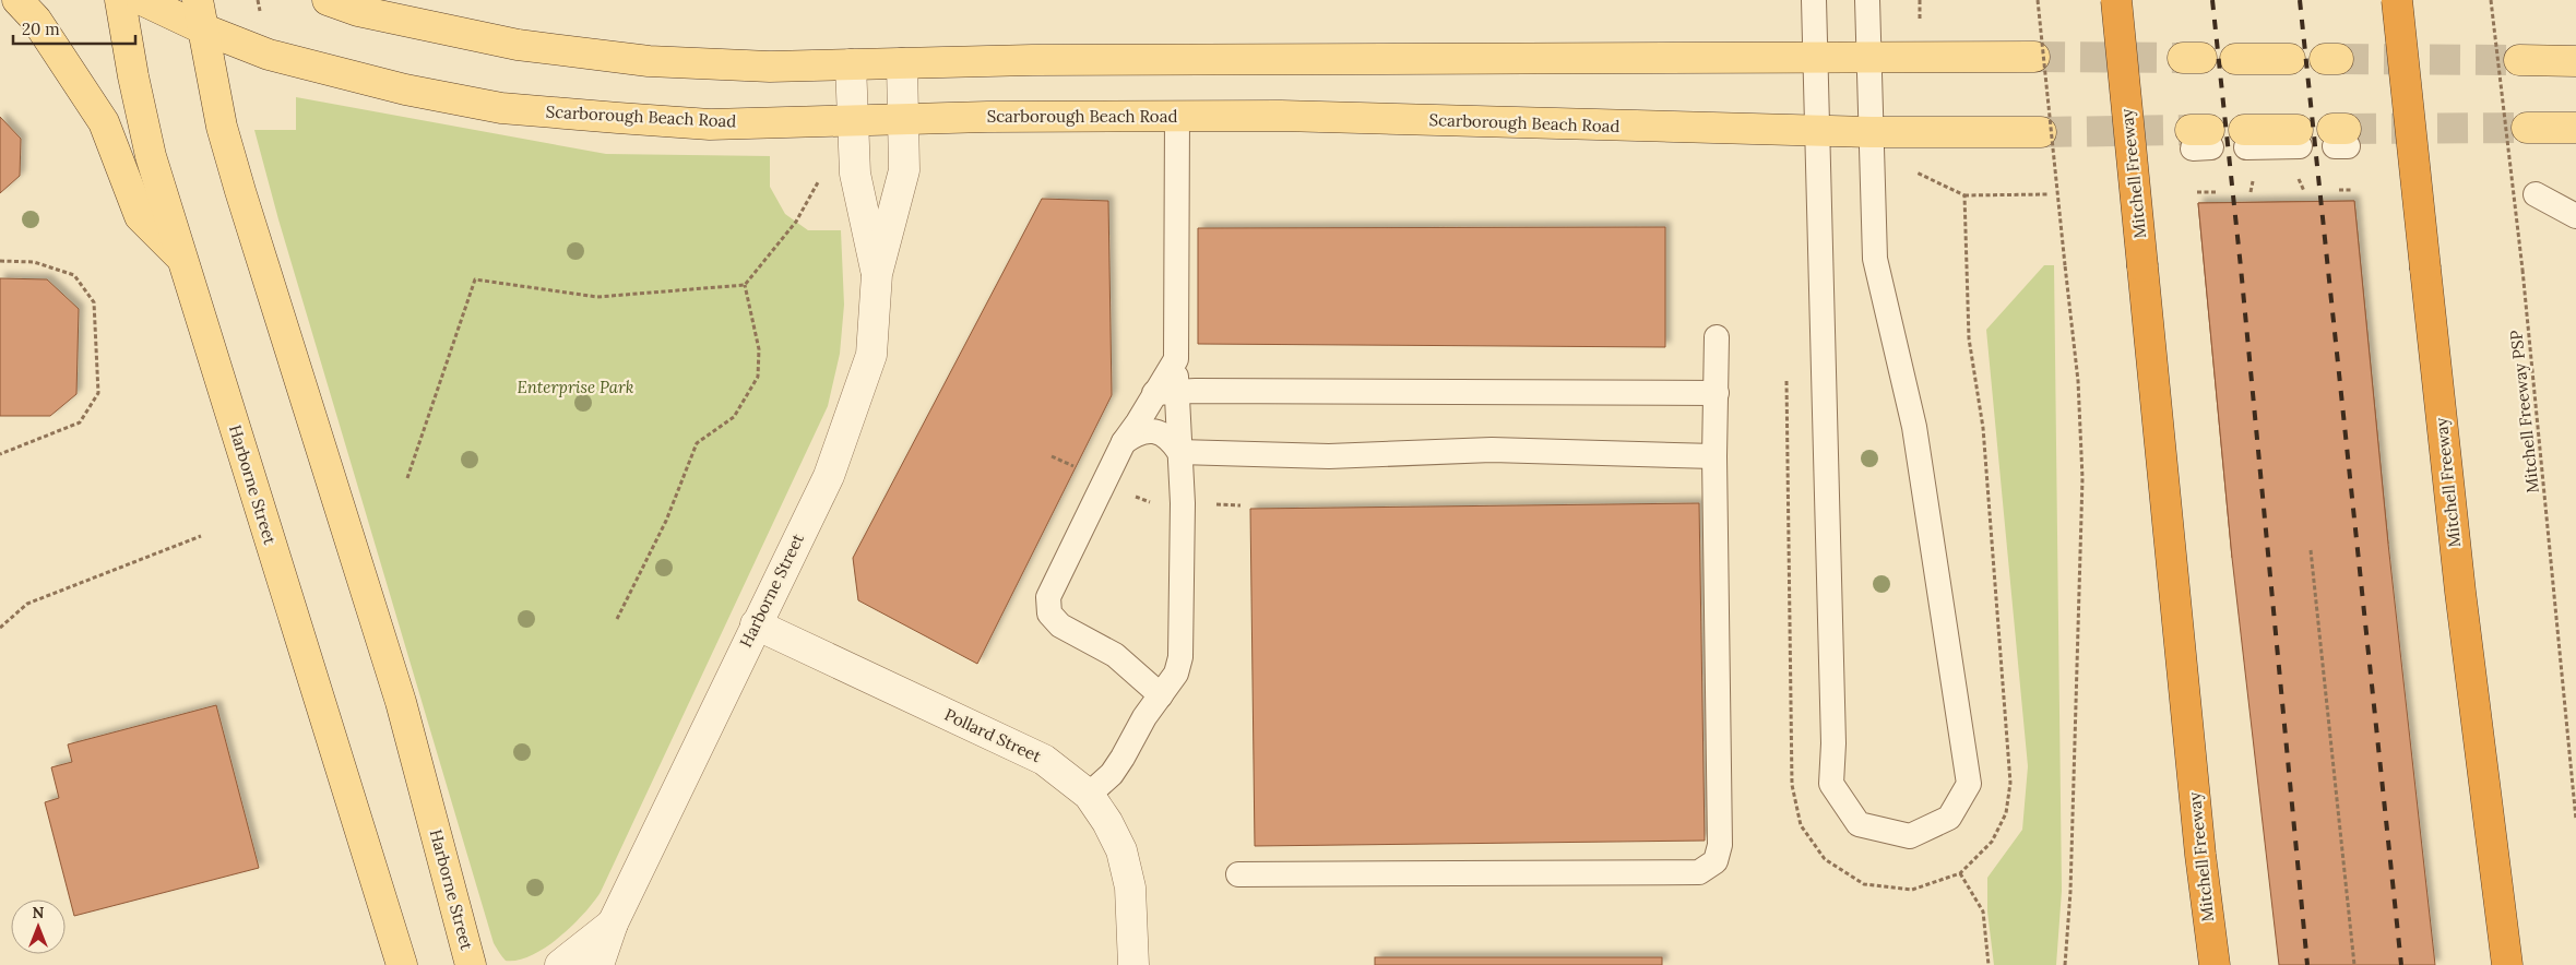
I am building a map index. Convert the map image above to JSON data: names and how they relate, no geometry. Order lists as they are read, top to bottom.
{
  "streets": {
    "highway": ["Mitchell Freeway"],
    "main road": ["Scarborough Beach Road", "Harborne Street"],
    "street": ["Pollard Street"],
    "path": ["Mitchell Freeway PSP"]
  },
  "crossings": [
    ["Scarborough Beach Road", "Harborne Street"],
    ["Harborne Street", "Pollard Street"]
  ],
  "parks": ["Enterprise Park"],
  "scale_bar": "20 m",
  "north": "top"
}
